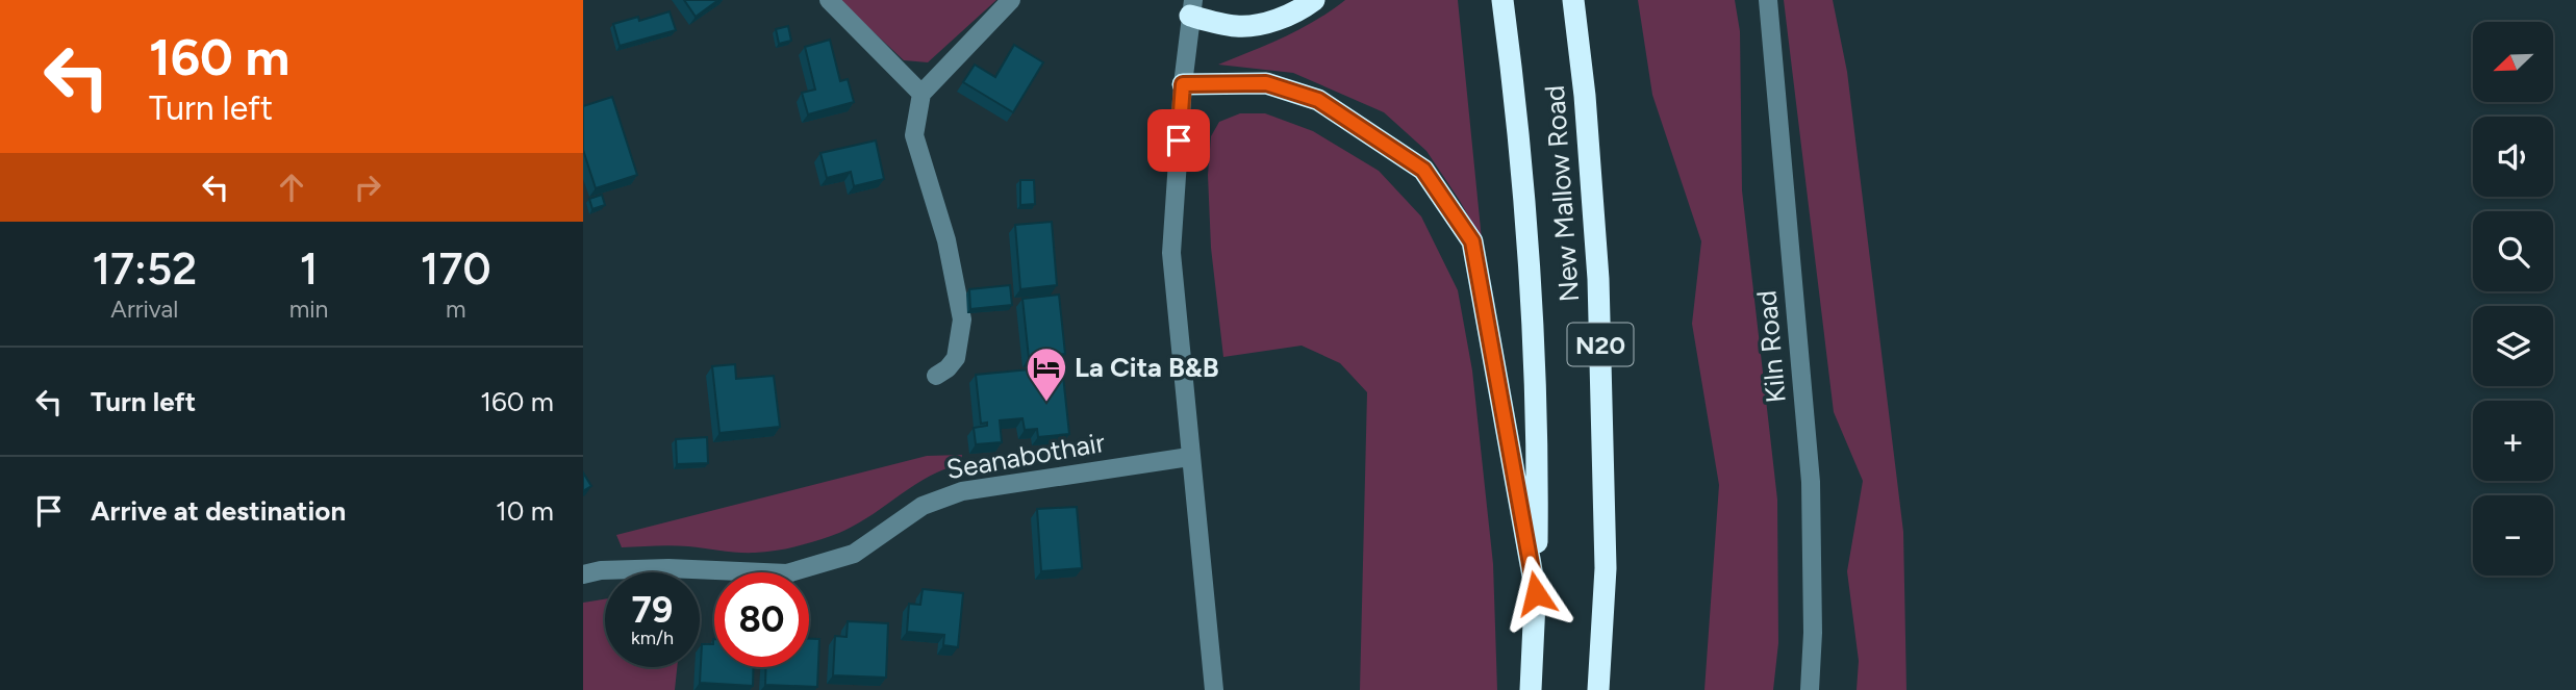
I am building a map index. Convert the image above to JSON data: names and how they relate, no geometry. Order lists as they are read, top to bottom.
{
  "streets": {
    "highway": ["New Mallow Road", "N20"],
    "street": ["Kiln Road", "Seanabothair"]
  },
  "crossings": [
    ["New Mallow Road", "N20"]
  ],
  "places": {
    "hotel": ["La Cita B&B"]
  },
  "north": "bottom left",
  "page": {
    "turn": ["160 m", "Turn left"],
    "map_buttons": ["+", "−"],
    "eta": [
      "17:52",
      "Arrival",
      "1",
      "min",
      "170",
      "m"
    ],
    "list": [
      {
        "name": "Turn left",
        "value": "160 m"
      },
      {
        "name": "Arrive at destination",
        "value": "10 m"
      }
    ],
    "speed": "79 km/h",
    "limit": "80"
  }
}
